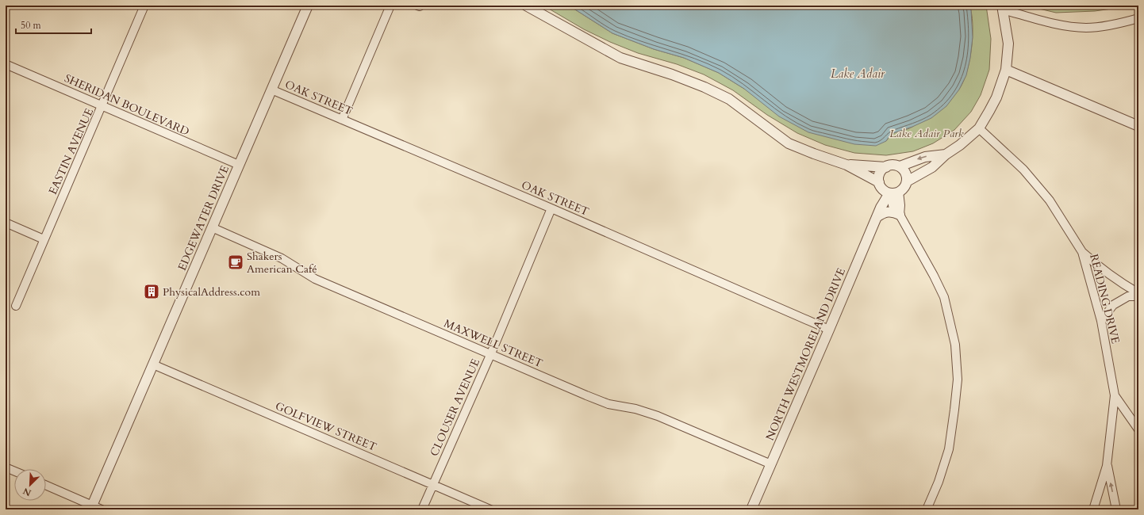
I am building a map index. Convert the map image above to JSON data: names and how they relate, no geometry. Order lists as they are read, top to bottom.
{
  "streets": {
    "street": [
      "OAK STREET",
      "SHERIDAN BOULEVARD",
      "EASTIN AVENUE",
      "EDGEWATER DRIVE",
      "READING DRIVE",
      "MAXWELL STREET",
      "NORTH WESTMORELAND DRIVE",
      "CLOUSER AVENUE",
      "GOLFVIEW STREET"
    ]
  },
  "crossings": [
    ["OAK STREET", "EDGEWATER DRIVE"],
    ["OAK STREET", "NORTH WESTMORELAND DRIVE"],
    ["OAK STREET", "CLOUSER AVENUE"],
    ["SHERIDAN BOULEVARD", "EASTIN AVENUE"],
    ["SHERIDAN BOULEVARD", "EDGEWATER DRIVE"],
    ["EDGEWATER DRIVE", "MAXWELL STREET"],
    ["EDGEWATER DRIVE", "GOLFVIEW STREET"],
    ["MAXWELL STREET", "NORTH WESTMORELAND DRIVE"],
    ["MAXWELL STREET", "CLOUSER AVENUE"],
    ["CLOUSER AVENUE", "GOLFVIEW STREET"]
  ],
  "water": ["Lake Adair"],
  "parks": ["Lake Adair Park"],
  "places": {
    "cafe": ["Shakers American Café"],
    "building": ["PhysicalAddress.com"]
  },
  "scale_bar": "50 m",
  "north": "bottom left"
}
